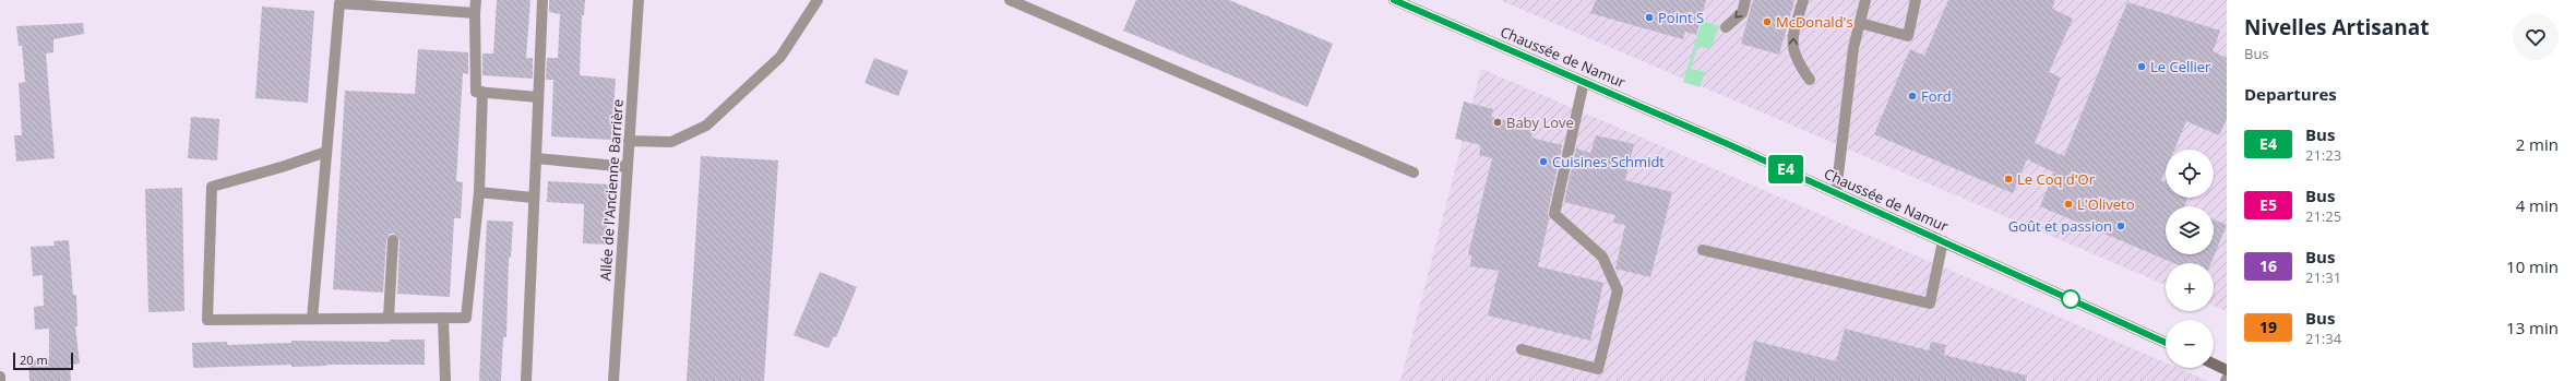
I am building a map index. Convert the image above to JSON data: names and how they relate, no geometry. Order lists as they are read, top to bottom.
{
  "streets": {
    "main road": ["Chaussée de Namur"],
    "street": ["Allée de l'Ancienne Barrière"]
  },
  "places": [
    "Point S",
    "McDonald's",
    "Le Cellier",
    "Ford",
    "Baby Love",
    "Cuisines Schmidt",
    "Le Coq d'Or",
    "L'Oliveto",
    "Goût et passion"
  ],
  "lines": ["bus line E4"],
  "scale_bar": "20 m",
  "page": {
    "on_map": "E4",
    "heading": [
      ["Nivelles Artisanat", "Bus"],
      "Departures"
    ],
    "list": [
      {
        "mark": "E4",
        "name": "Bus",
        "note": "21:23",
        "value": "2 min"
      },
      {
        "mark": "E5",
        "name": "Bus",
        "note": "21:25",
        "value": "4 min"
      },
      {
        "mark": "16",
        "name": "Bus",
        "note": "21:31",
        "value": "10 min"
      },
      {
        "mark": "19",
        "name": "Bus",
        "note": "21:34",
        "value": "13 min"
      }
    ],
    "map_buttons": ["+", "−"],
    "scale": "20 m"
  }
}
